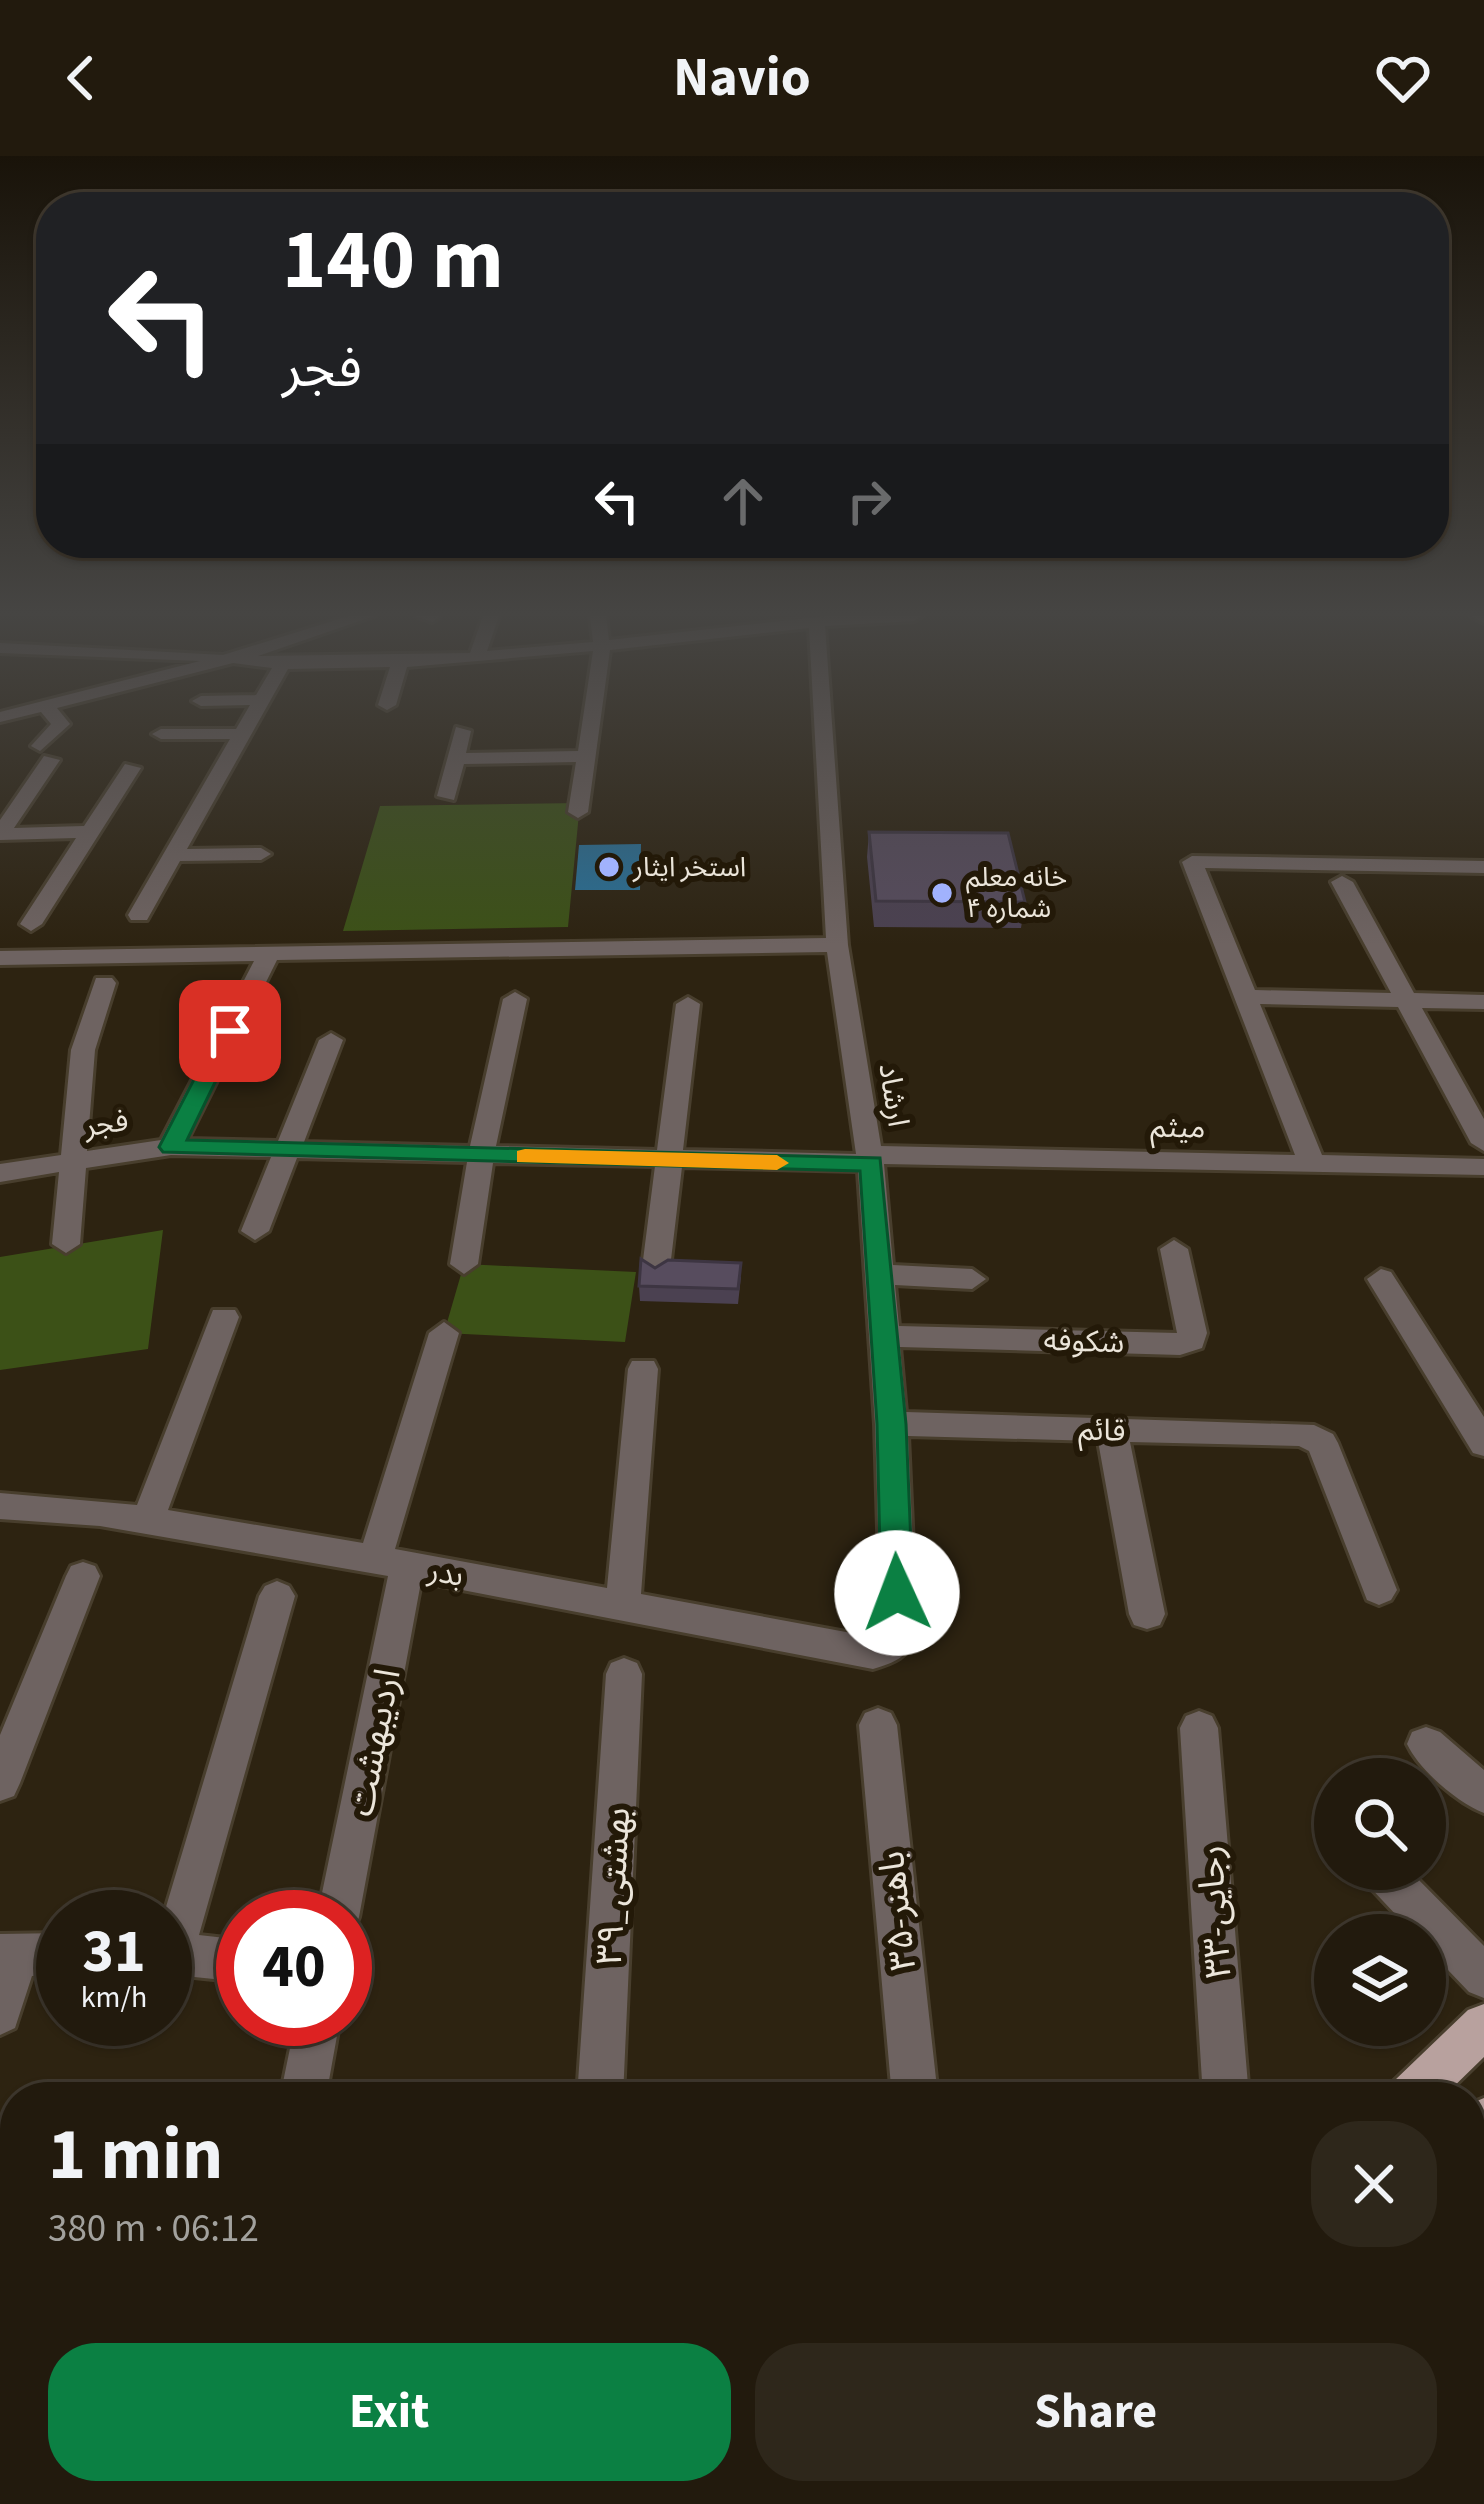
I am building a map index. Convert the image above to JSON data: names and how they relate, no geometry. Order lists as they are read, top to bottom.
{
  "streets": {
    "street": [
      "ارشاد",
      "فجر",
      "میثم",
      "شکوفه",
      "قائم",
      "بدر",
      "اردیبهشت",
      "۳۹_بهشتی",
      "۳۵-باهنر",
      "۳۳-رجایی"
    ]
  },
  "crossings": [
    ["ارشاد", "فجر"],
    ["ارشاد", "میثم"],
    ["ارشاد", "شکوفه"],
    ["ارشاد", "قائم"],
    ["ارشاد", "بدر"],
    ["فجر", "میثم"],
    ["بدر", "اردیبهشت"]
  ],
  "places": ["استخر ایثار", "خانه معلم شماره ۴"],
  "page": {
    "header": "Navio",
    "turn": ["140 m", "فجر"],
    "speed": "31 km/h",
    "limit": "40",
    "heading": ["1 min", "380 m · 06:12"],
    "buttons": ["Exit", "Share"]
  }
}
